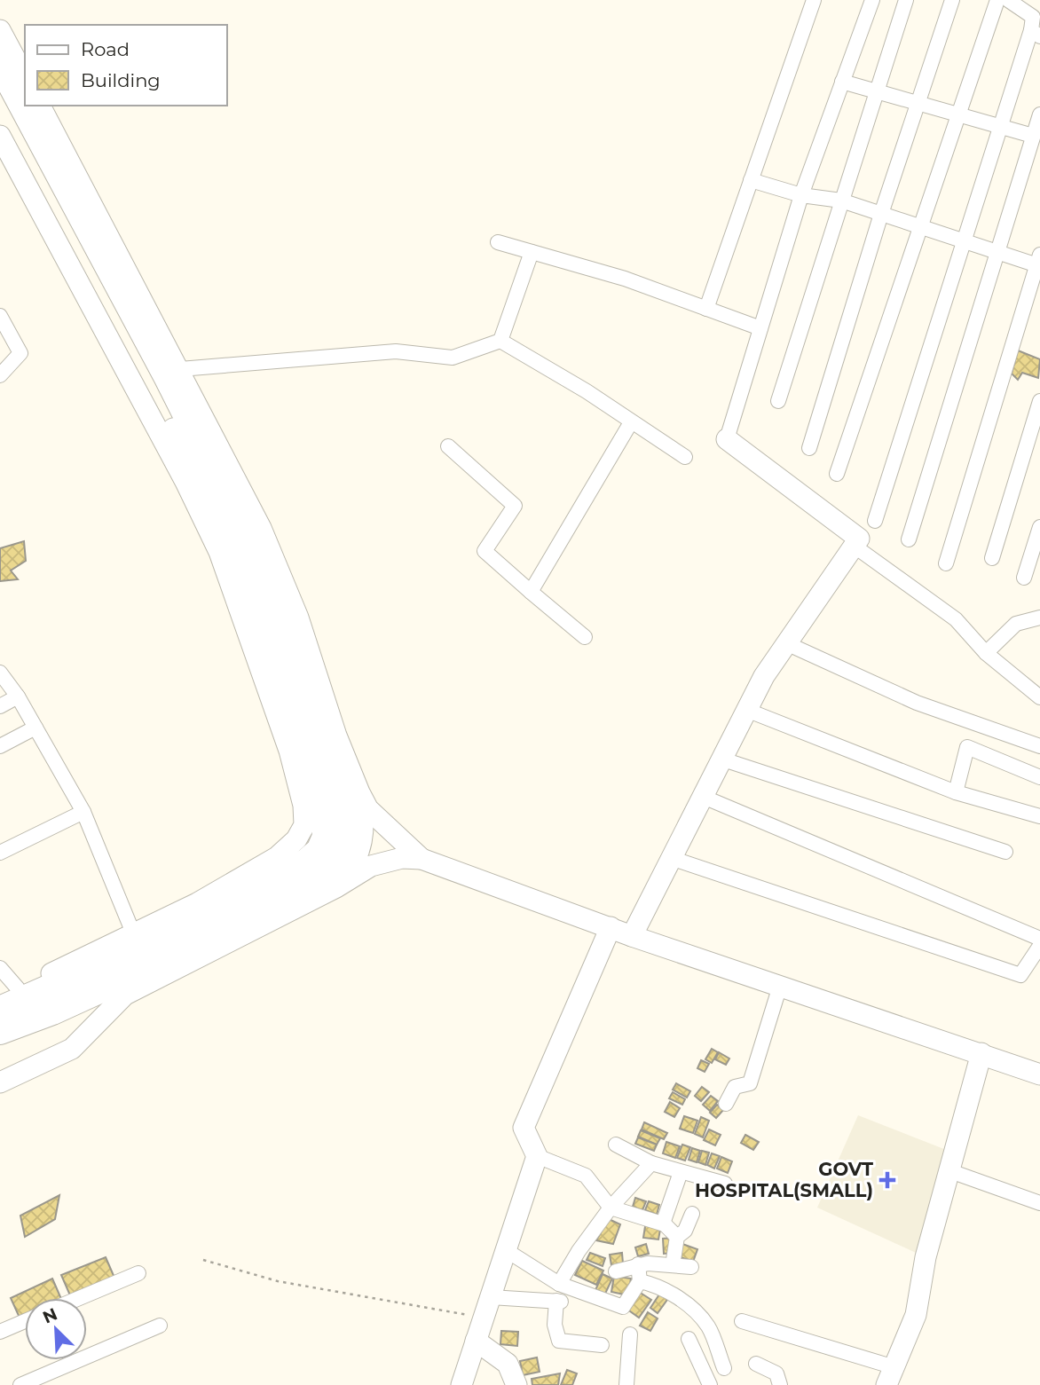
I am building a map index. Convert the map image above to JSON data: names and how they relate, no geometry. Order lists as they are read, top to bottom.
{
  "places": {
    "health": ["GOVT HOSPITAL(SMALL)"]
  },
  "legend": ["Road", "Building"],
  "north": "top left"
}
